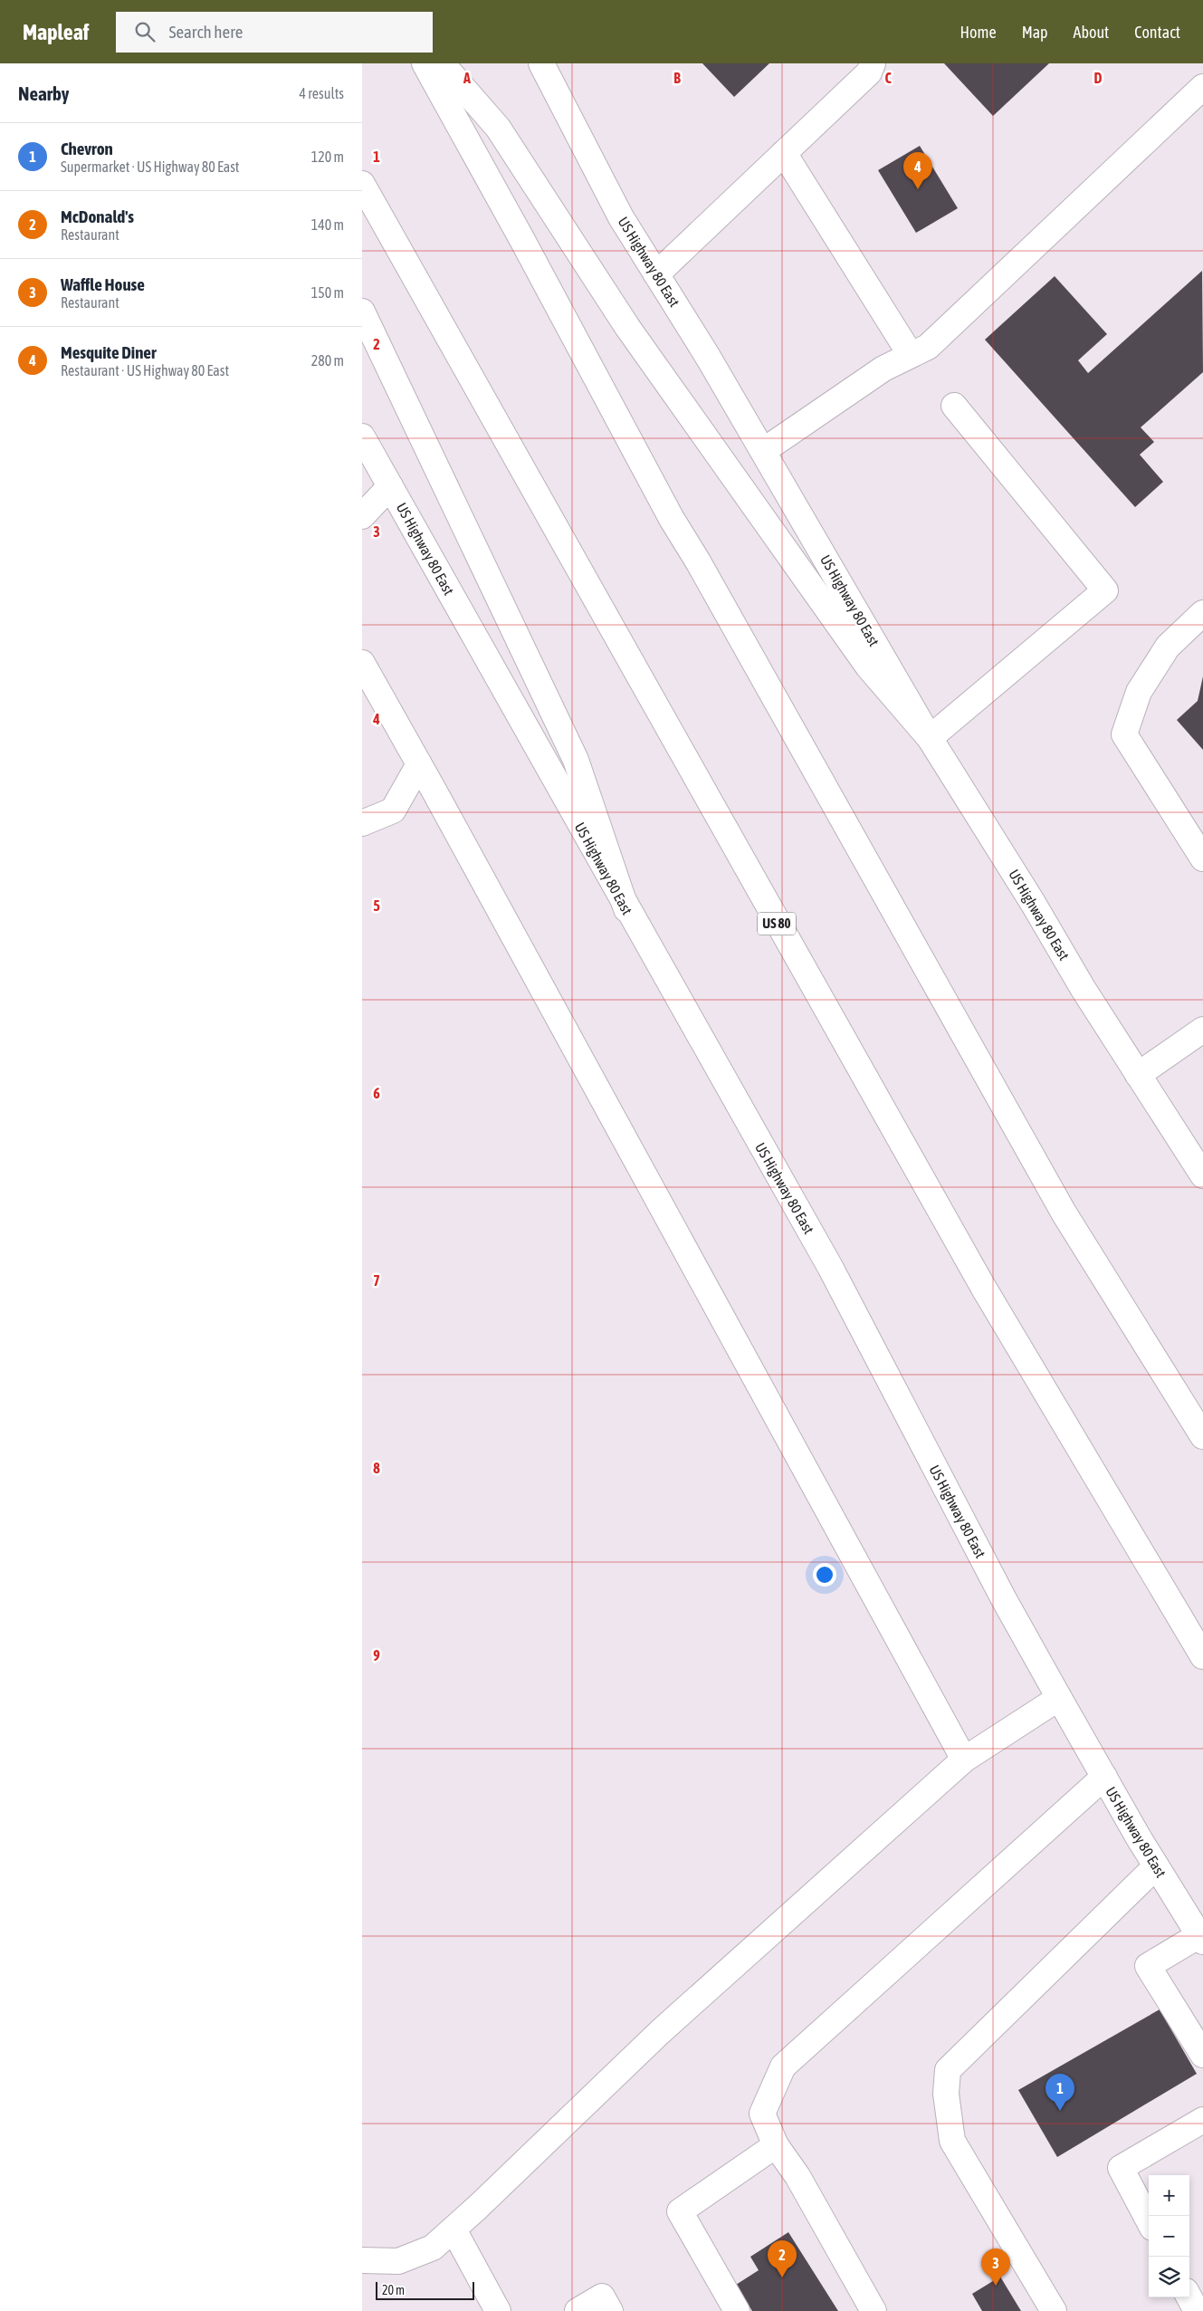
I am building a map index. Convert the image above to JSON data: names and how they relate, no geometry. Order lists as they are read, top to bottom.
{
  "streets": {
    "main road": ["US Highway 80 East", "US 80"]
  },
  "scale_bar": "20 m",
  "page": {
    "header": "Mapleaf",
    "search": "Search here",
    "nav": [
      "Home",
      "Map",
      "About",
      "Contact"
    ],
    "heading": ["Nearby", "4 results"],
    "list": [
      {
        "mark": "1",
        "name": "Chevron",
        "note": "Supermarket · US Highway 80 East",
        "value": "120 m"
      },
      {
        "mark": "2",
        "name": "McDonald's",
        "note": "Restaurant",
        "value": "140 m"
      },
      {
        "mark": "3",
        "name": "Waffle House",
        "note": "Restaurant",
        "value": "150 m"
      },
      {
        "mark": "4",
        "name": "Mesquite Diner",
        "note": "Restaurant · US Highway 80 East",
        "value": "280 m"
      }
    ],
    "pins": [
      "4",
      "1",
      "2",
      "3"
    ],
    "map_buttons": ["+", "−"],
    "scale": "20 m"
  },
  "grid": {
    "columns": [
      "A",
      "B",
      "C",
      "D"
    ],
    "rows": [
      "1",
      "2",
      "3",
      "4",
      "5",
      "6",
      "7",
      "8",
      "9"
    ]
  }
}
